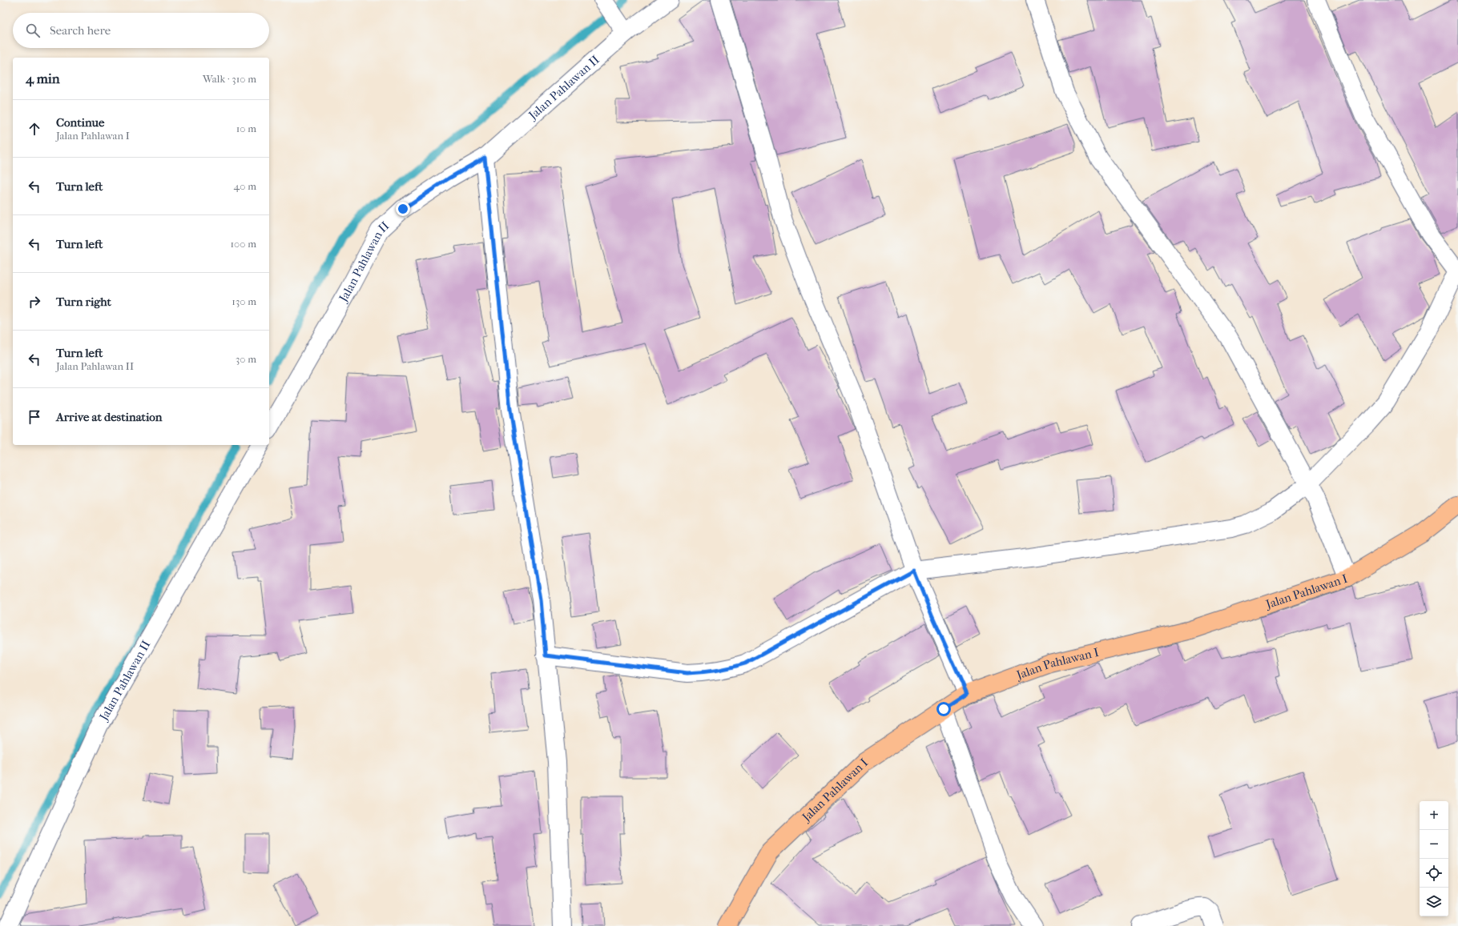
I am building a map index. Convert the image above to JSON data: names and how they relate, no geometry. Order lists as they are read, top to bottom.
{
  "streets": {
    "main road": ["Jalan Pahlawan I"],
    "street": ["Jalan Pahlawan II"]
  },
  "page": {
    "search": "Search here",
    "heading": ["4 min", "Walk · 310 m"],
    "list": [
      ["Continue", "Jalan Pahlawan I", "10 m"],
      ["Turn left", "40 m"],
      ["Turn left", "100 m"],
      ["Turn right", "130 m"],
      ["Turn left", "Jalan Pahlawan II", "30 m"],
      "Arrive at destination"
    ],
    "map_buttons": ["+", "−"]
  }
}
